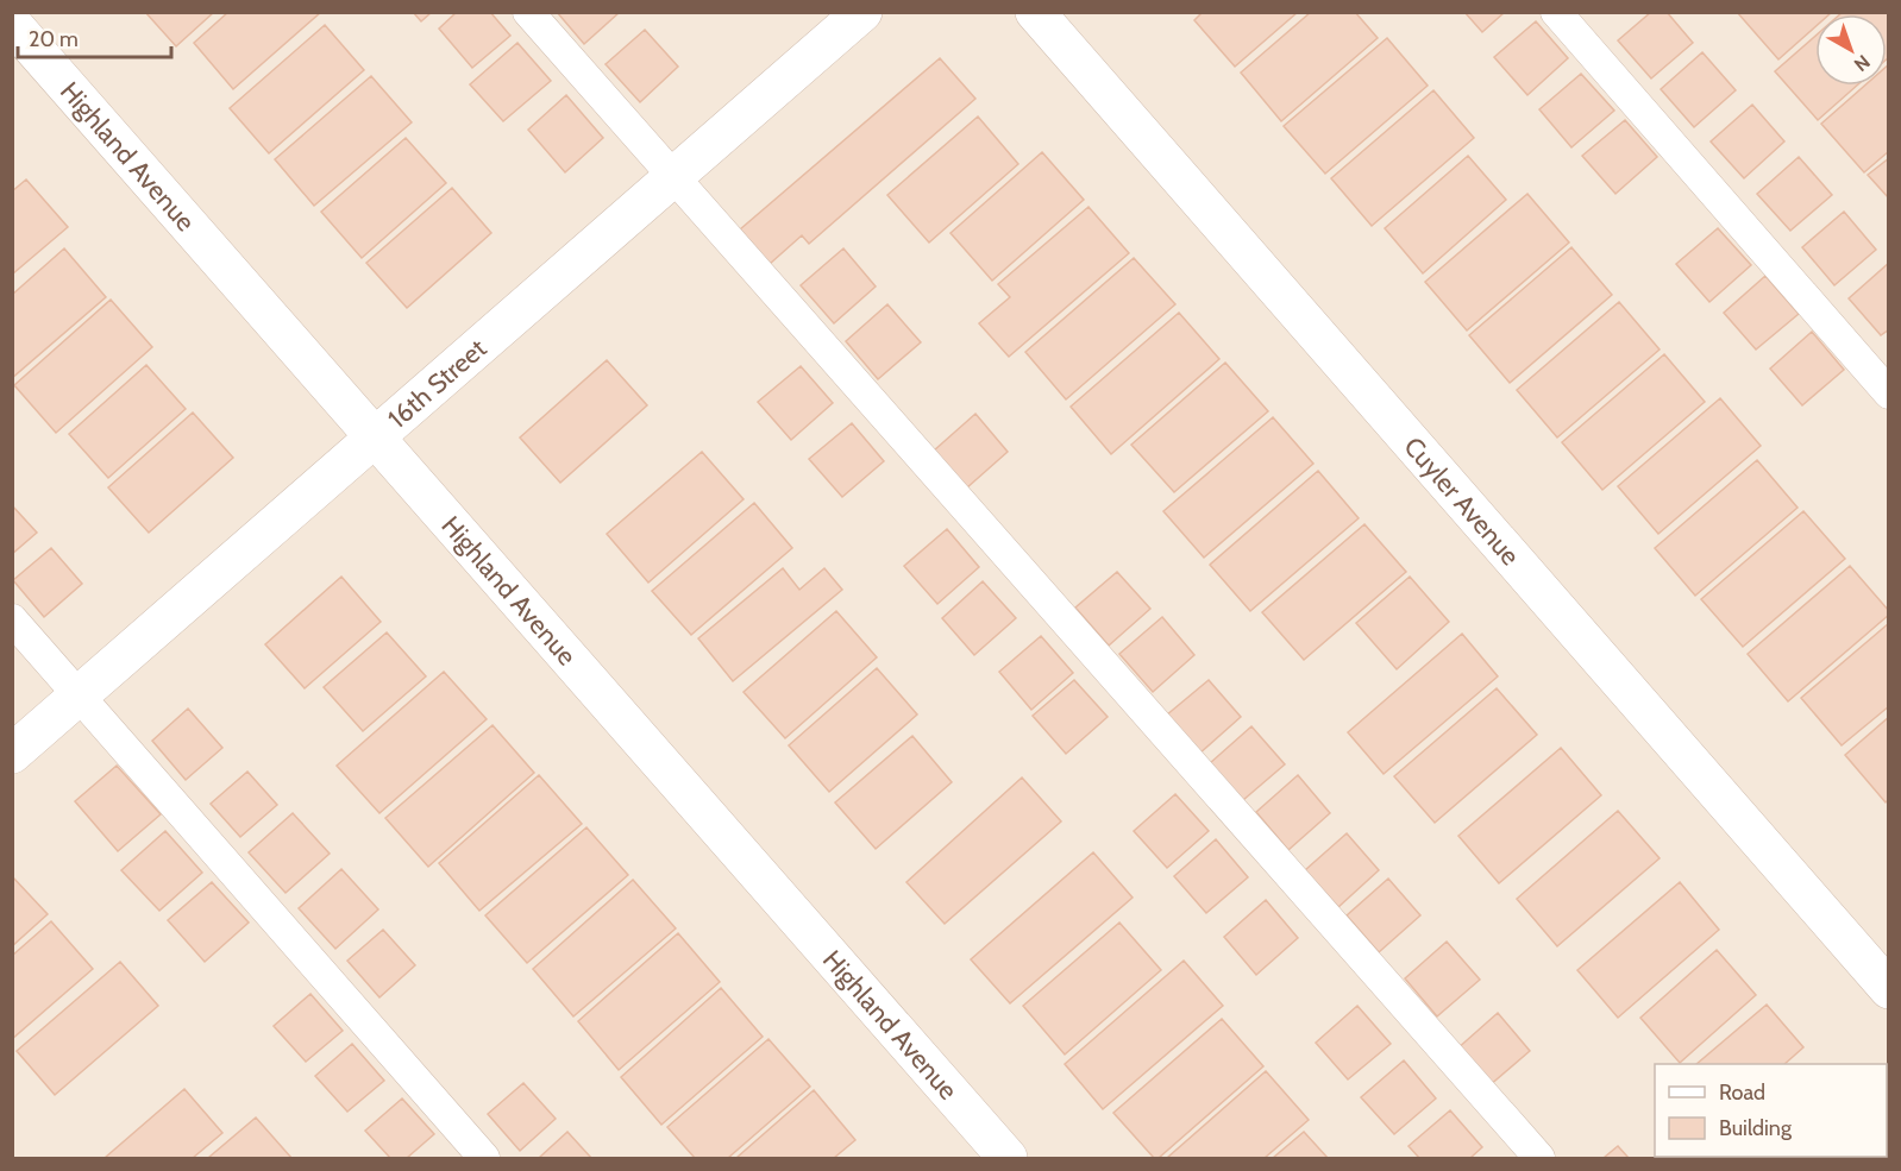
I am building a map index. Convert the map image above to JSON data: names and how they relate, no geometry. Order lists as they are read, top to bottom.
{
  "streets": {
    "street": ["Highland Avenue", "16th Street", "Cuyler Avenue"]
  },
  "crossings": [
    ["Highland Avenue", "16th Street"]
  ],
  "legend": ["Road", "Building"],
  "scale_bar": "20 m",
  "north": "bottom right"
}
